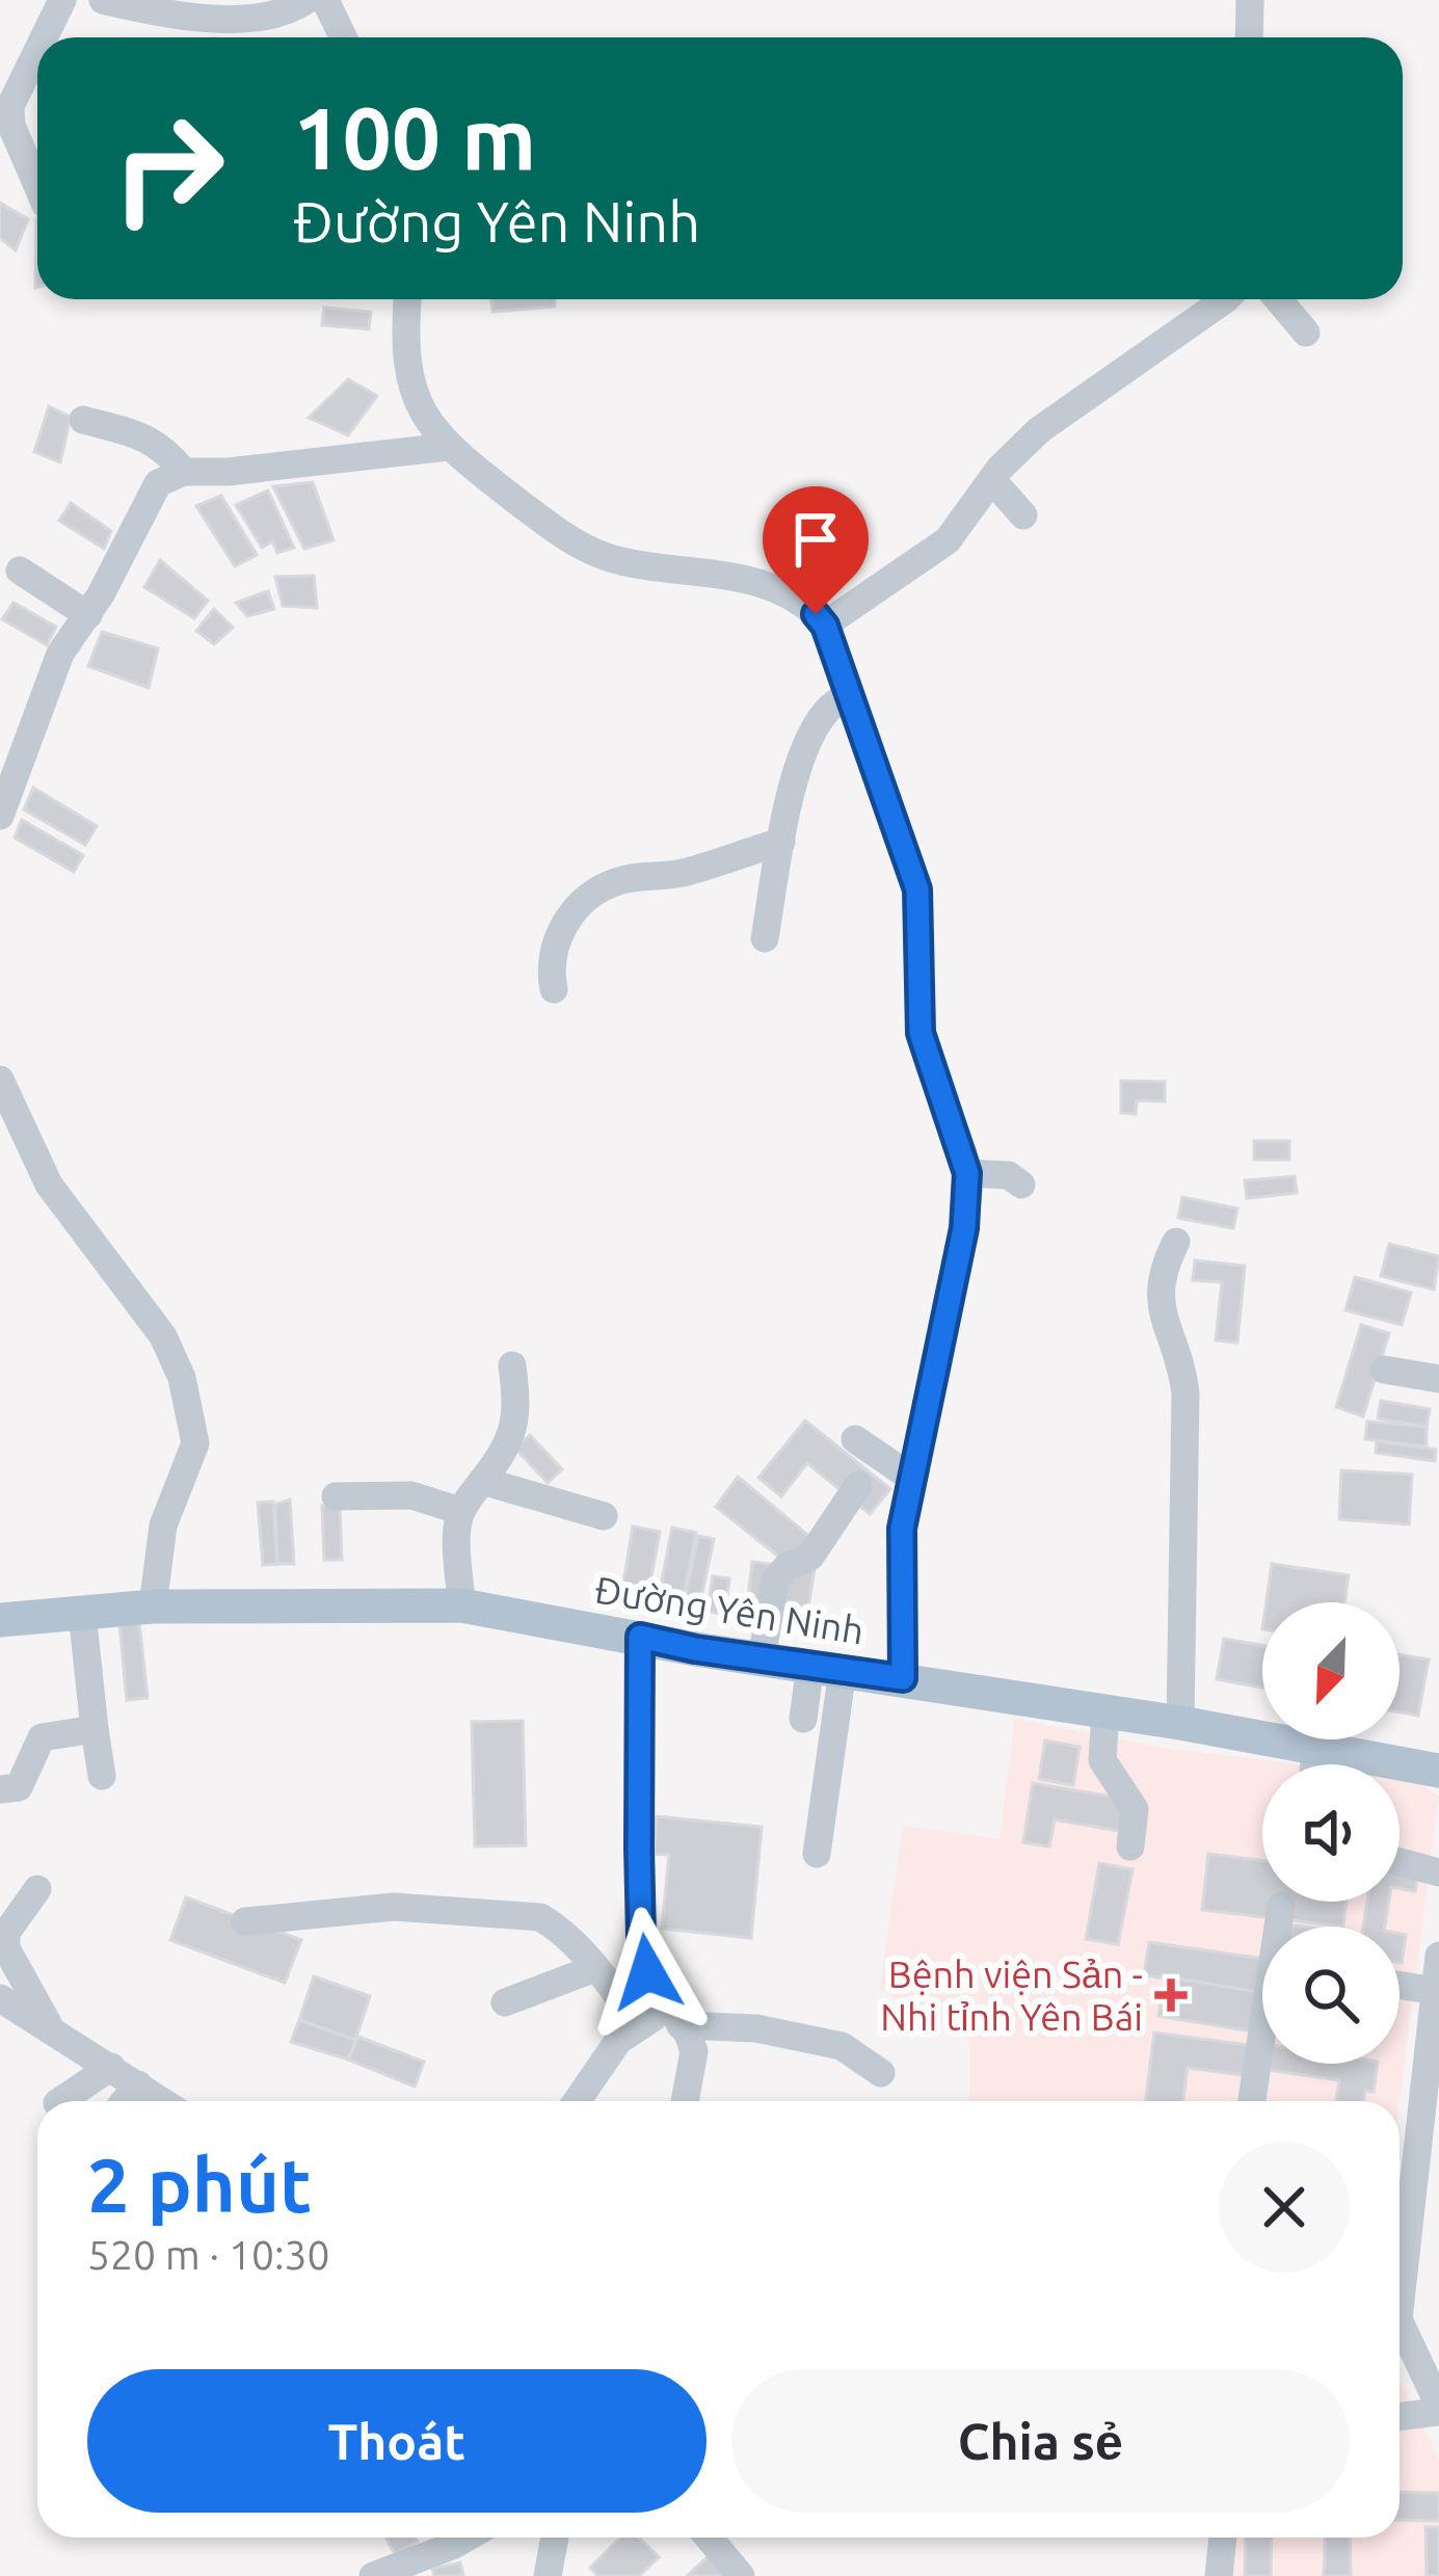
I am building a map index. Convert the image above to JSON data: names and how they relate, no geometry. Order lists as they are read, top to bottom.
{
  "streets": {
    "main road": ["Đường Yên Ninh"]
  },
  "places": {
    "health": ["Bệnh viện Sản - Nhi tỉnh Yên Bái"]
  },
  "north": "bottom left",
  "page": {
    "turn": ["100 m", "Đường Yên Ninh"],
    "heading": ["2 phút", "520 m · 10:30"],
    "buttons": ["Thoát", "Chia sẻ"]
  }
}
